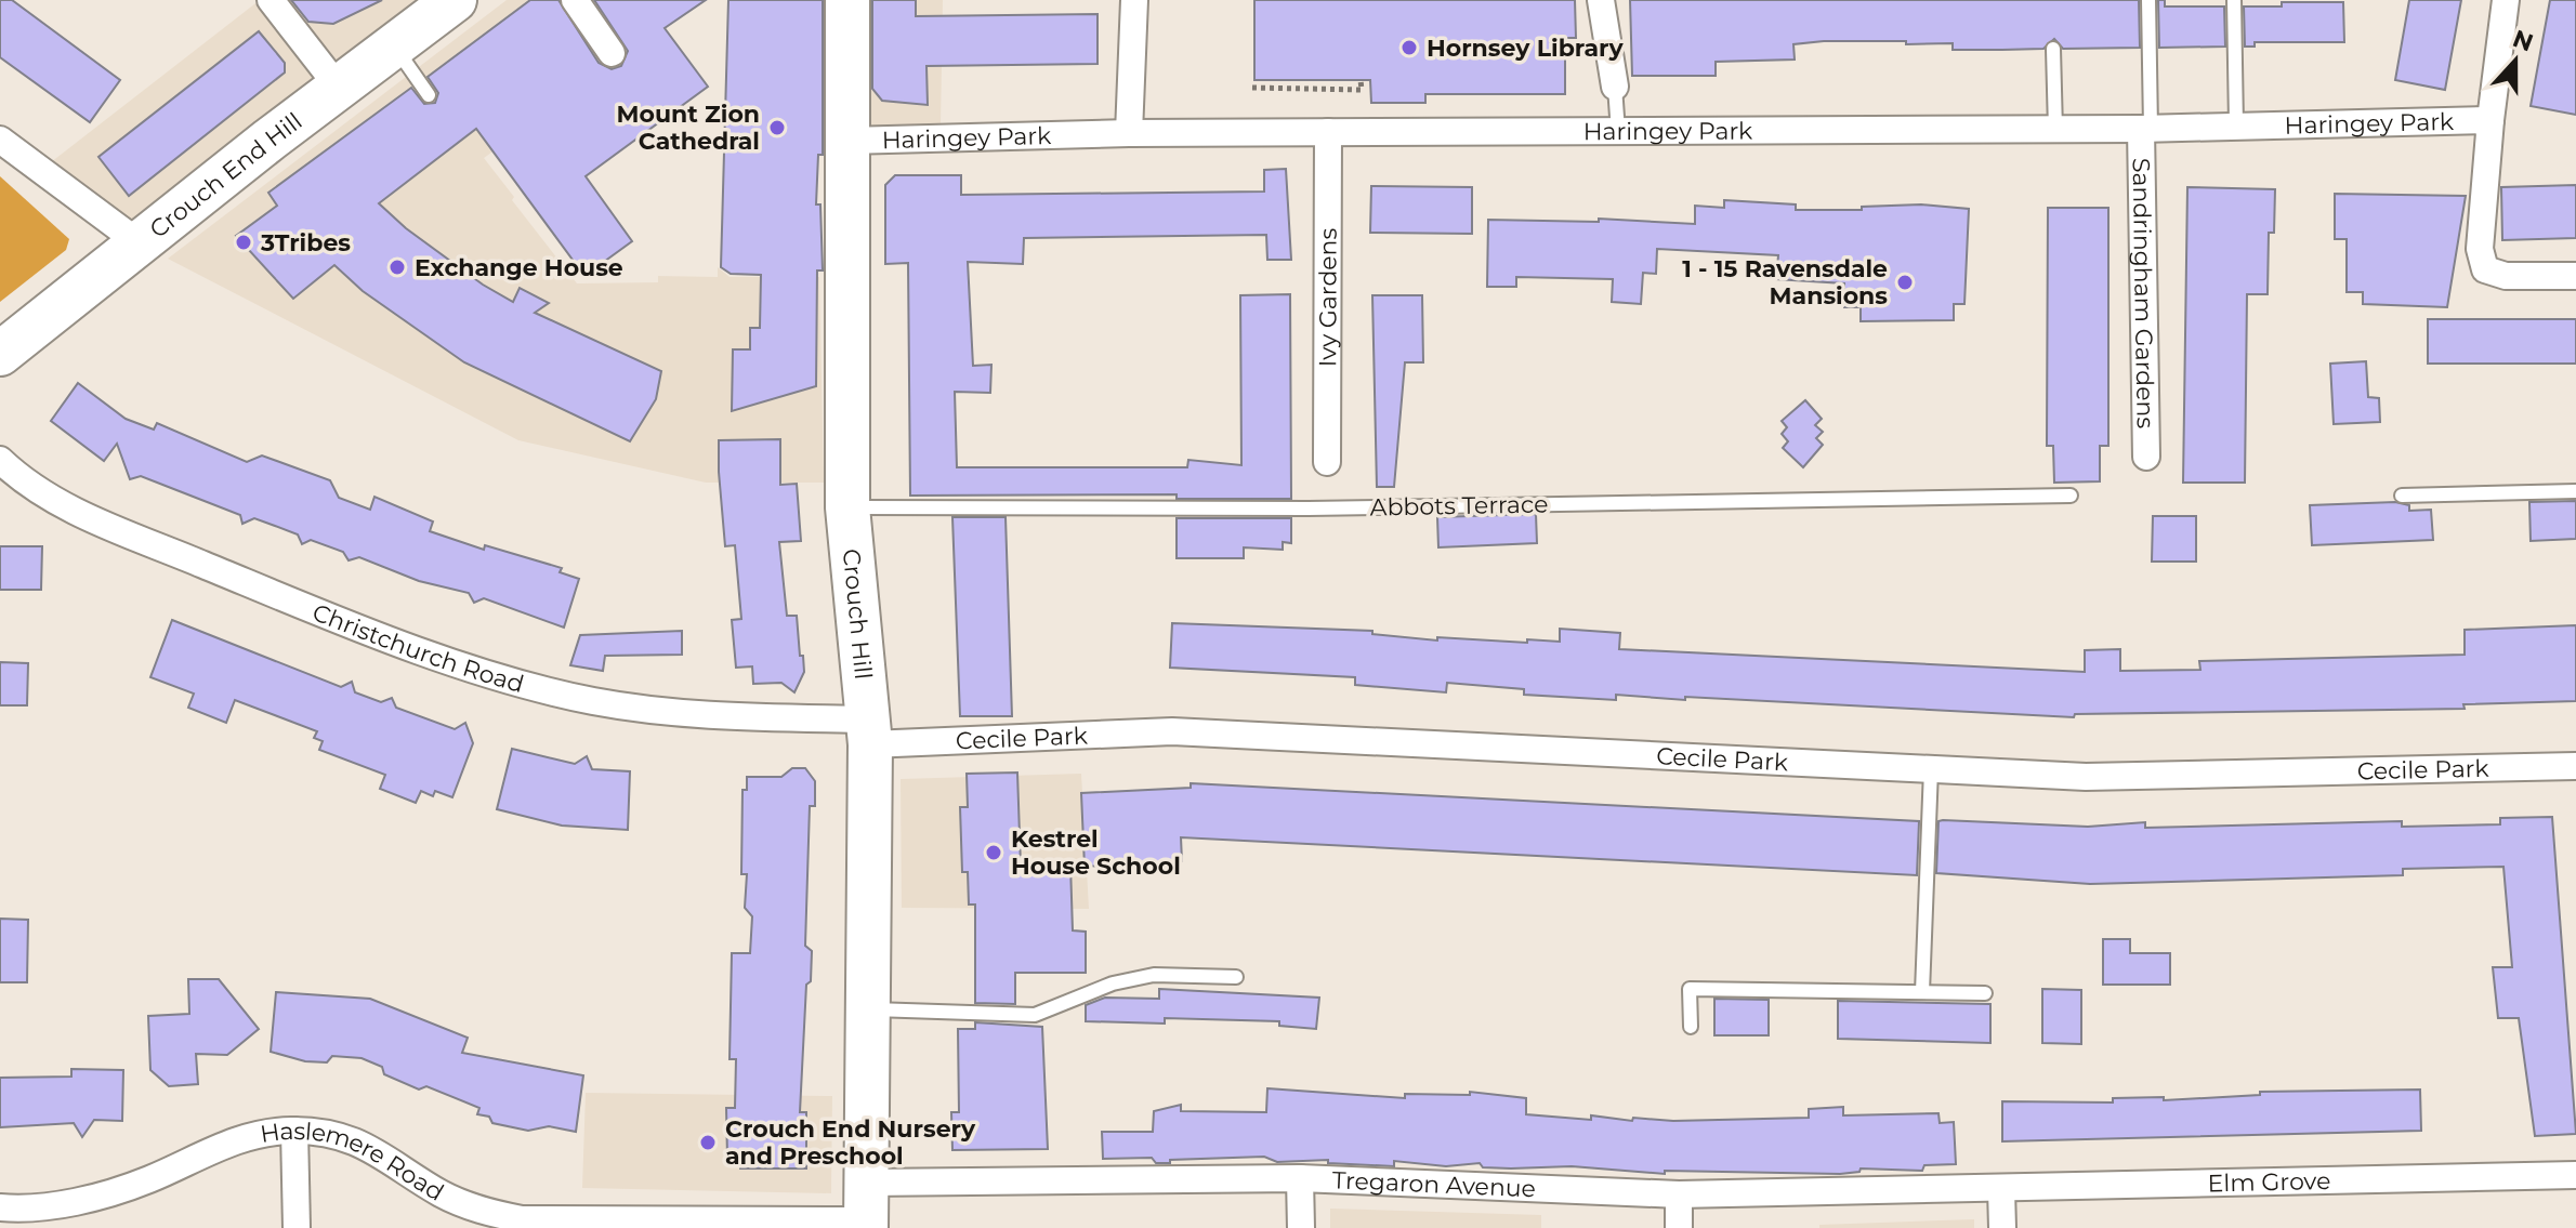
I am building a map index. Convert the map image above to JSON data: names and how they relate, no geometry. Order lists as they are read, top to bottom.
{
  "streets": {
    "main road": ["Crouch End Hill", "Crouch Hill"],
    "street": [
      "Haringey Park",
      "Sandringham Gardens",
      "Ivy Gardens",
      "Christchurch Road",
      "Cecile Park",
      "Haslemere Road",
      "Elm Grove",
      "Tregaron Avenue"
    ],
    "lane": ["Abbots Terrace"]
  },
  "crossings": [
    ["Haringey Park", "Sandringham Gardens"],
    ["Haringey Park", "Ivy Gardens"],
    ["Haringey Park", "Crouch Hill"],
    ["Abbots Terrace", "Crouch Hill"],
    ["Crouch Hill", "Christchurch Road"],
    ["Crouch Hill", "Cecile Park"],
    ["Crouch Hill", "Haslemere Road"],
    ["Crouch Hill", "Tregaron Avenue"],
    ["Christchurch Road", "Cecile Park"],
    ["Haslemere Road", "Tregaron Avenue"],
    ["Elm Grove", "Tregaron Avenue"]
  ],
  "places": [
    "Hornsey Library",
    "Mount Zion Cathedral",
    "3Tribes",
    "Exchange House",
    "1 - 15 Ravensdale Mansions",
    "Kestrel House School",
    "Crouch End Nursery and Preschool"
  ],
  "north": "top"
}
